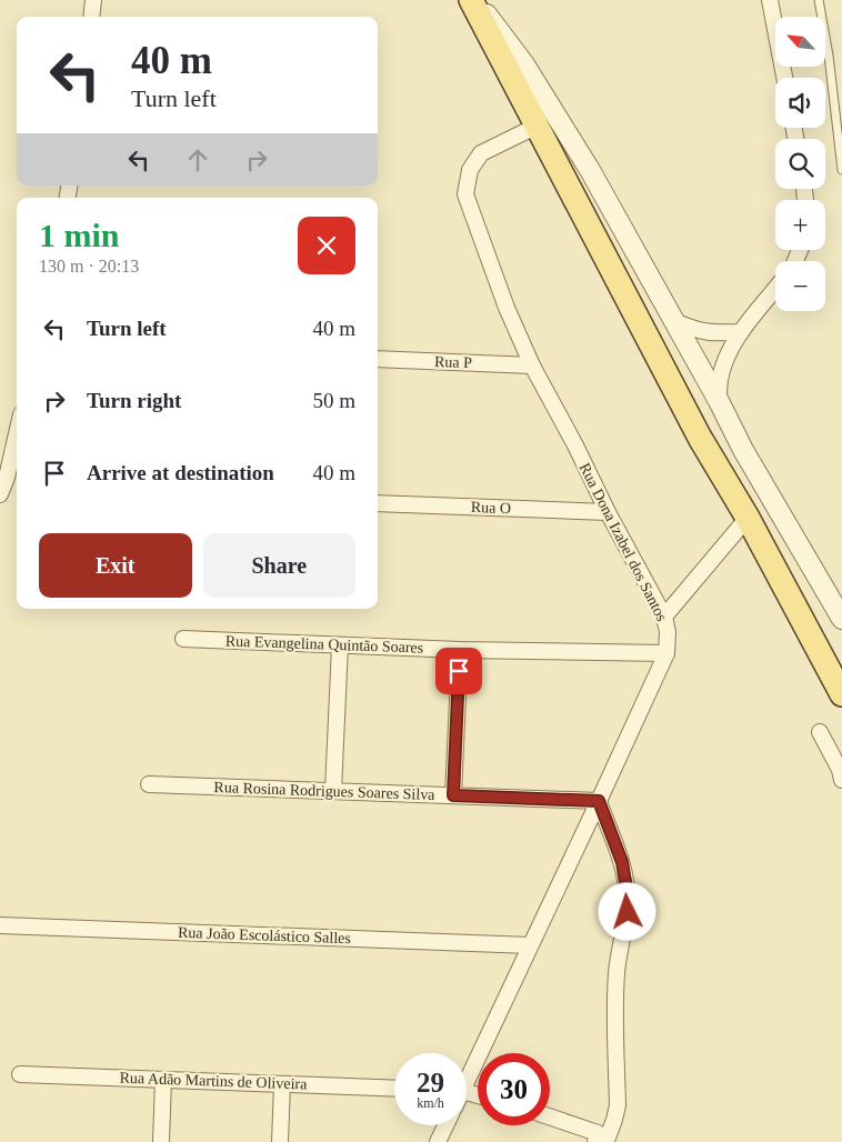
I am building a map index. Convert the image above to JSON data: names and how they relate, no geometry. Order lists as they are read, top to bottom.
{
  "streets": {
    "street": [
      "Rua P",
      "Rua O",
      "Rua Dona Izabel dos Santos",
      "Rua Evangelina Quintão Soares",
      "Rua Rosina Rodrigues Soares Silva",
      "Rua João Escolástico Salles",
      "Rua Adão Martins de Oliveira"
    ]
  },
  "crossings": [
    ["Rua P", "Rua Dona Izabel dos Santos"],
    ["Rua O", "Rua Dona Izabel dos Santos"],
    ["Rua Dona Izabel dos Santos", "Rua Evangelina Quintão Soares"],
    ["Rua Dona Izabel dos Santos", "Rua Rosina Rodrigues Soares Silva"],
    ["Rua Dona Izabel dos Santos", "Rua João Escolástico Salles"]
  ],
  "north": "top left",
  "page": {
    "map_buttons": ["+", "−"],
    "turn": ["40 m", "Turn left"],
    "heading": ["1 min", "130 m · 20:13"],
    "list": [
      {
        "name": "Turn left",
        "value": "40 m"
      },
      {
        "name": "Turn right",
        "value": "50 m"
      },
      {
        "name": "Arrive at destination",
        "value": "40 m"
      }
    ],
    "buttons": ["Exit", "Share"],
    "speed": "29 km/h",
    "limit": "30"
  }
}
